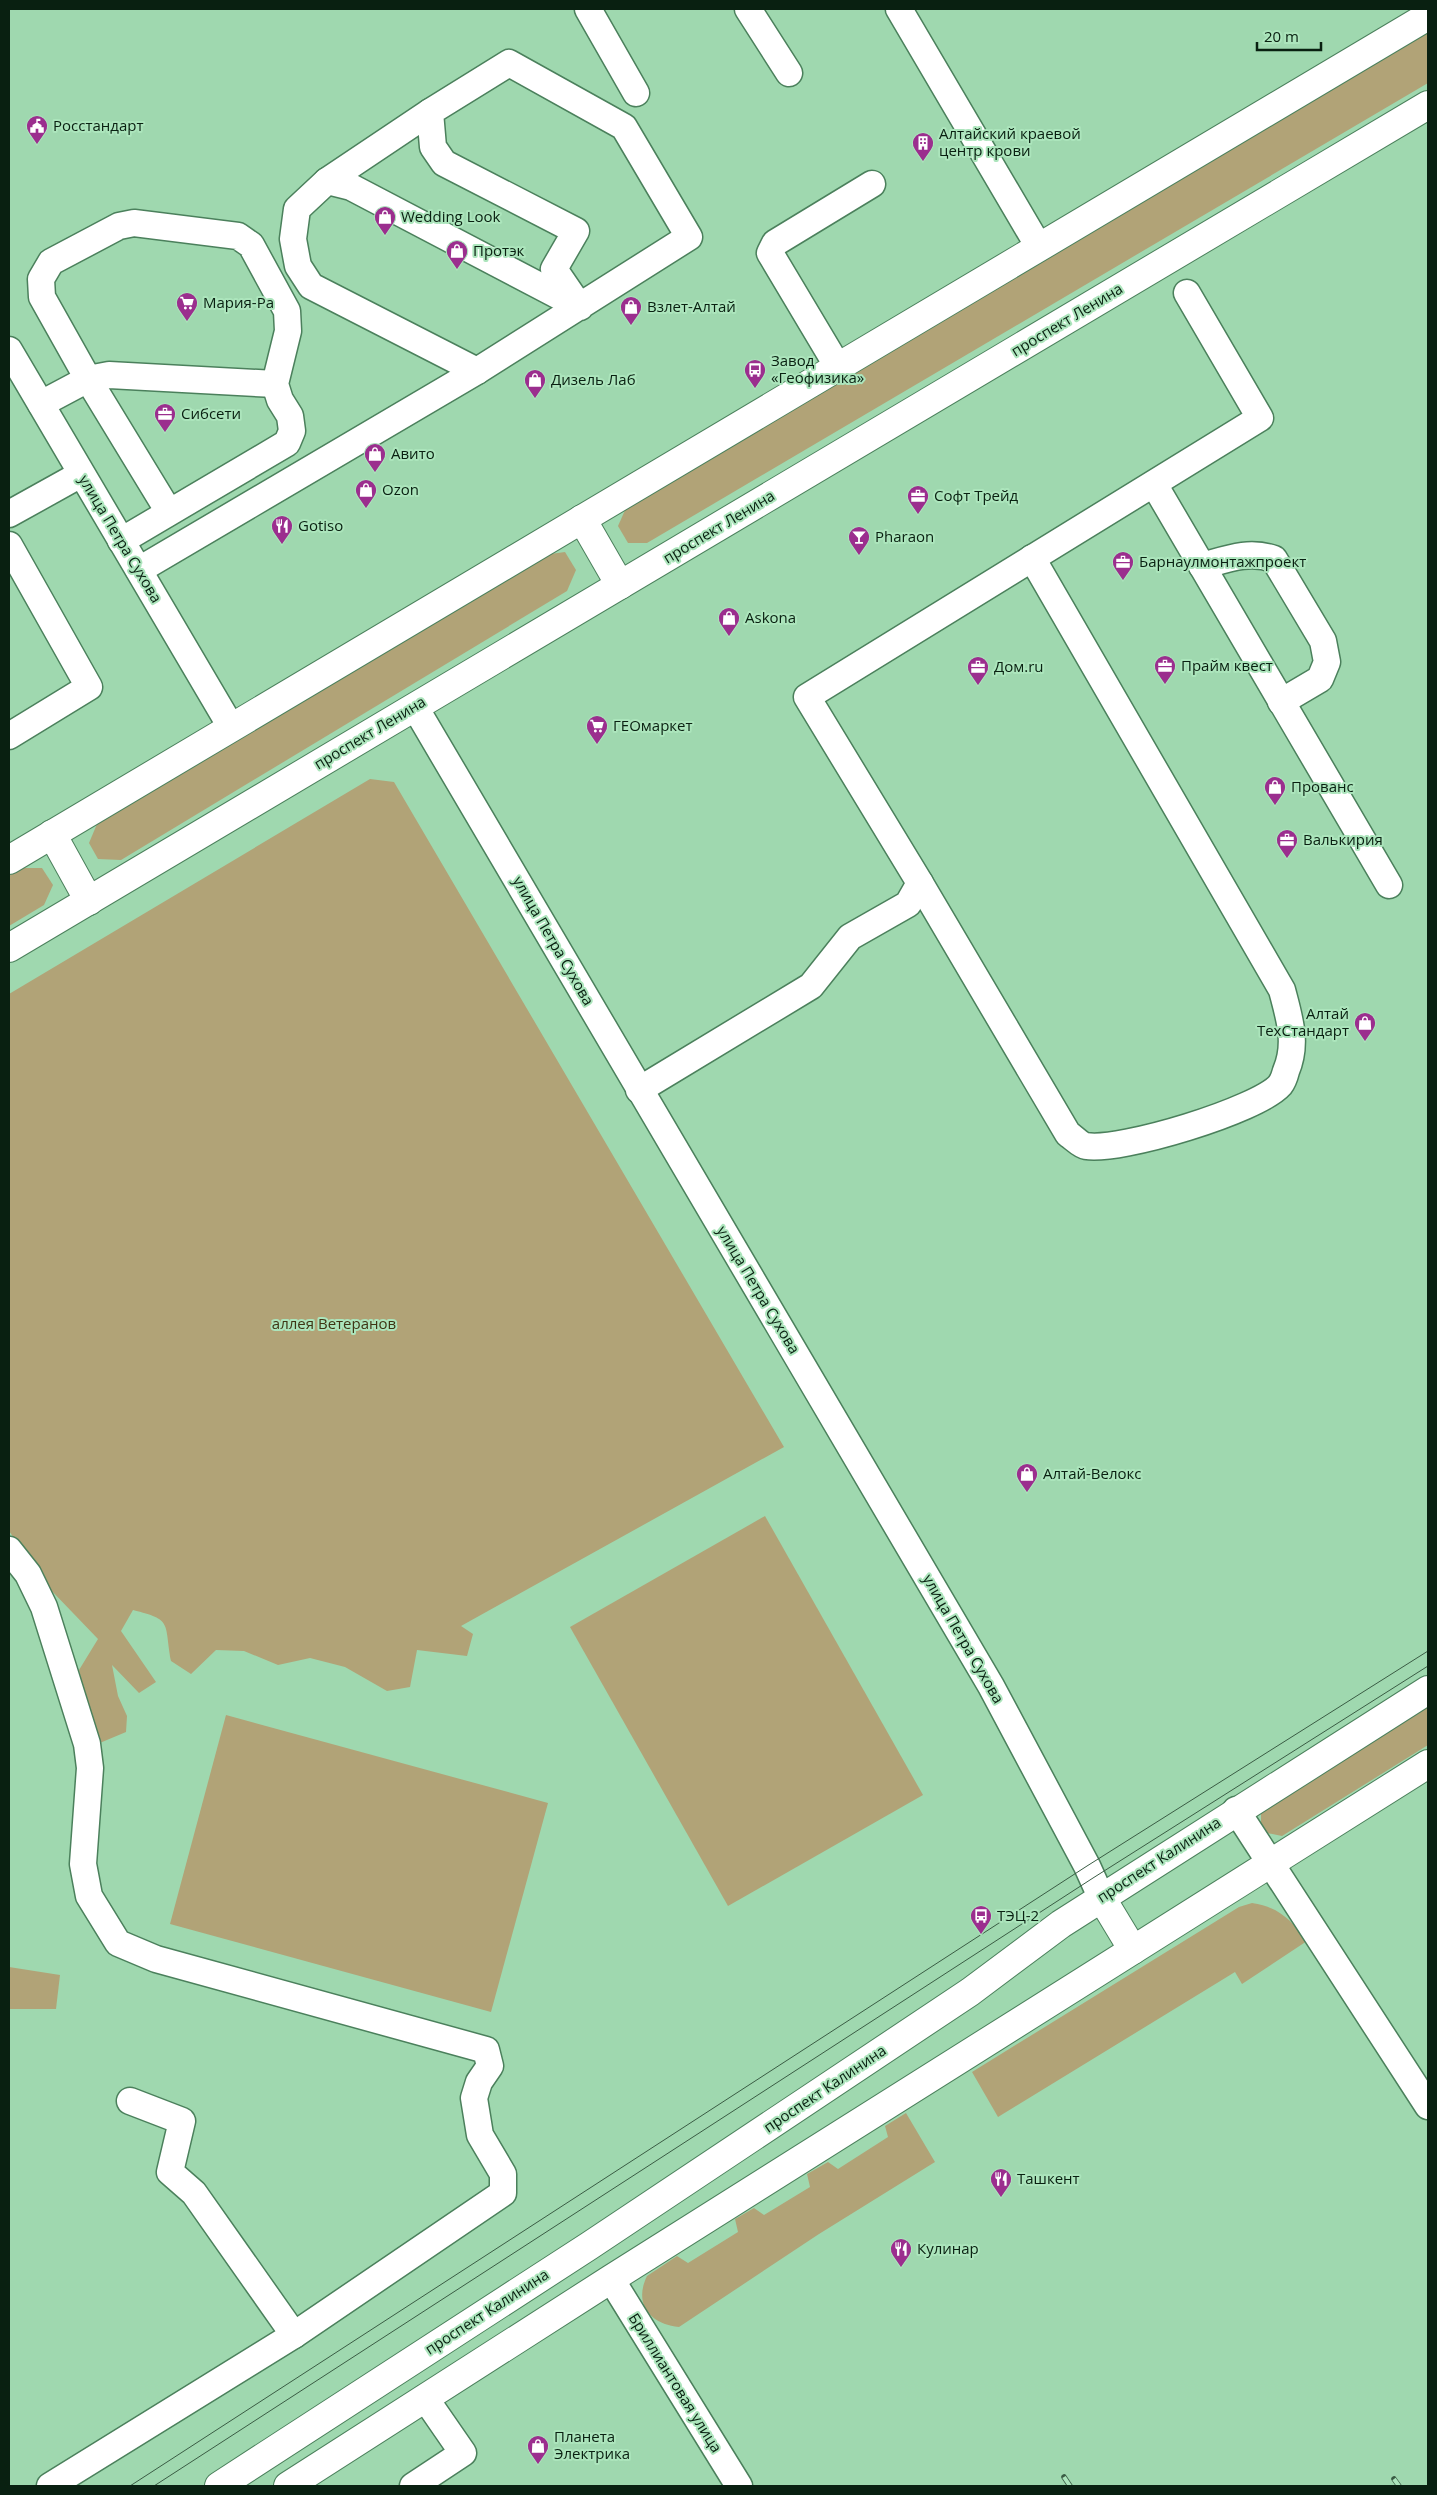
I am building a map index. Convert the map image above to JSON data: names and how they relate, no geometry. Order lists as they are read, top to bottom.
{
  "streets": {
    "main road": ["проспект Ленина", "проспект Калинина"],
    "street": ["улица Петра Сухова", "Бриллиантовая улица"]
  },
  "crossings": [
    ["проспект Ленина", "улица Петра Сухова"],
    ["улица Петра Сухова", "проспект Калинина"]
  ],
  "parks": ["аллея Ветеранов"],
  "places": {
    "public building": ["Росстандарт"],
    "building": ["Алтайский краевой центр крови"],
    "shop": [
      "Wedding Look",
      "Протэк",
      "Взлет-Алтай",
      "Дизель Лаб",
      "Авито",
      "Ozon",
      "Askona",
      "Прованс",
      "Алтай ТехСтандарт",
      "Алтай-Велокс",
      "Планета Электрика"
    ],
    "supermarket": ["Мария-Ра", "ГЕОмаркет"],
    "bus stop": ["Завод «Геофизика»", "ТЭЦ-2"],
    "office": [
      "Сибсети",
      "Софт Трейд",
      "Барнаулмонтажпроект",
      "Прайм квест",
      "Дом.ru",
      "Валькирия"
    ],
    "restaurant": ["Gotiso", "Ташкент", "Кулинар"],
    "bar": ["Pharaon"]
  },
  "scale_bar": "20 m"
}
